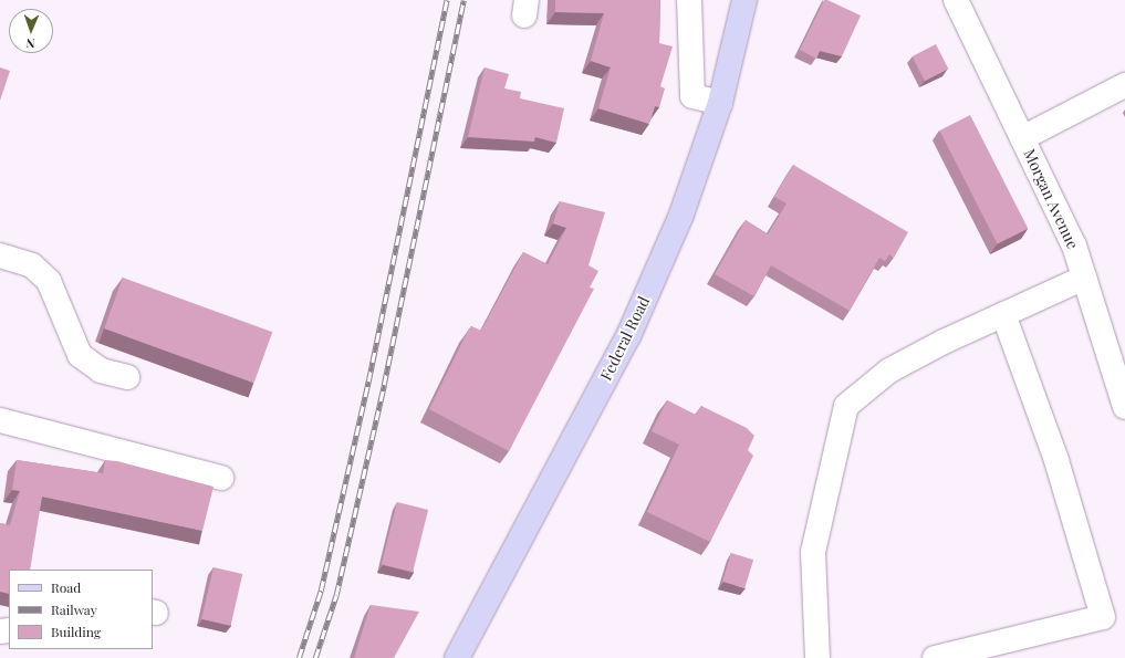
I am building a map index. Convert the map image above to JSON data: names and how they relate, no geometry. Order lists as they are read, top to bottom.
{
  "streets": {
    "main road": ["Federal Road"],
    "street": ["Morgan Avenue"]
  },
  "legend": ["Road", "Railway", "Building"],
  "north": "bottom"
}
